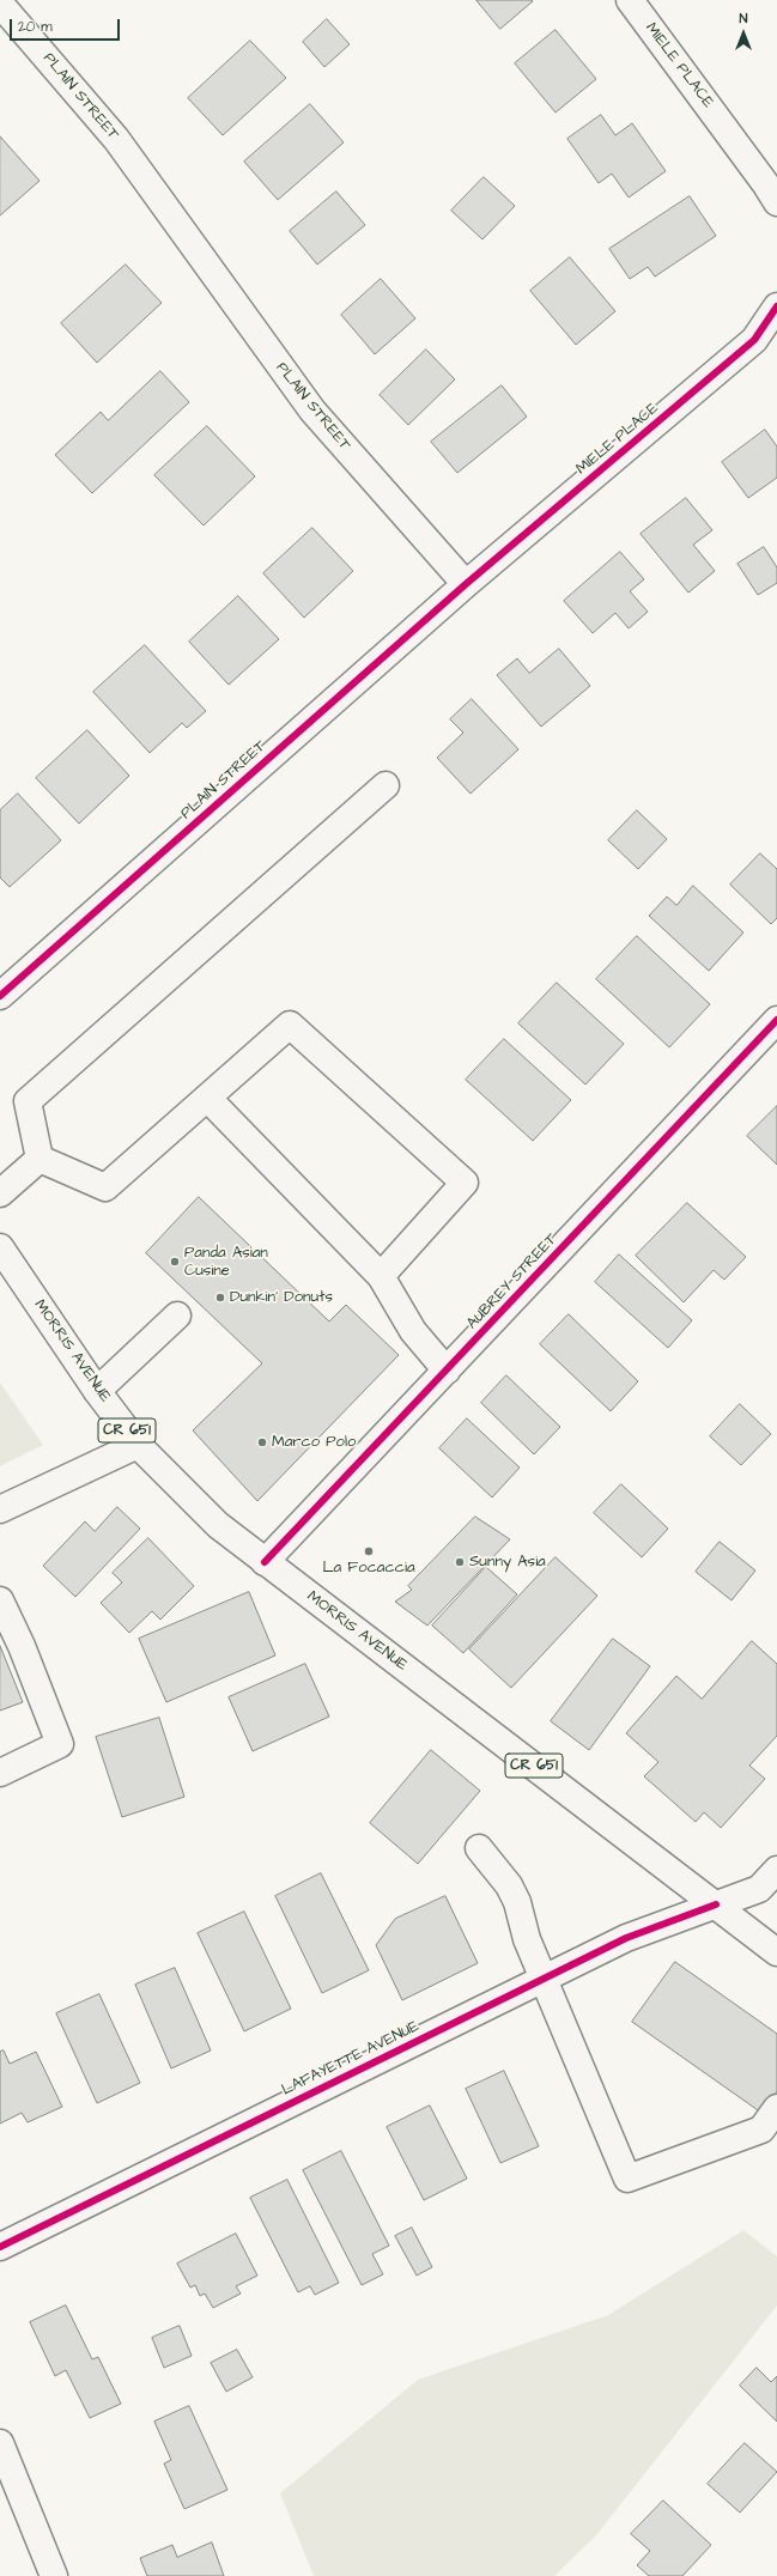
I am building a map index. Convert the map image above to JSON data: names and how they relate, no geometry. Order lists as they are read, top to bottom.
{
  "streets": {
    "street": [
      "MIELE PLACE",
      "PLAIN STREET",
      "AUBREY STREET",
      "MORRIS AVENUE",
      "CR 651",
      "LAFAYETTE AVENUE"
    ]
  },
  "crossings": [
    ["MIELE PLACE", "PLAIN STREET"],
    ["AUBREY STREET", "MORRIS AVENUE"],
    ["MORRIS AVENUE", "LAFAYETTE AVENUE"]
  ],
  "places": [
    "Panda Asian Cusine",
    "Dunkin' Donuts",
    "Marco Polo",
    "La Focaccia",
    "Sunny Asia"
  ],
  "scale_bar": "20 m",
  "north": "top"
}
